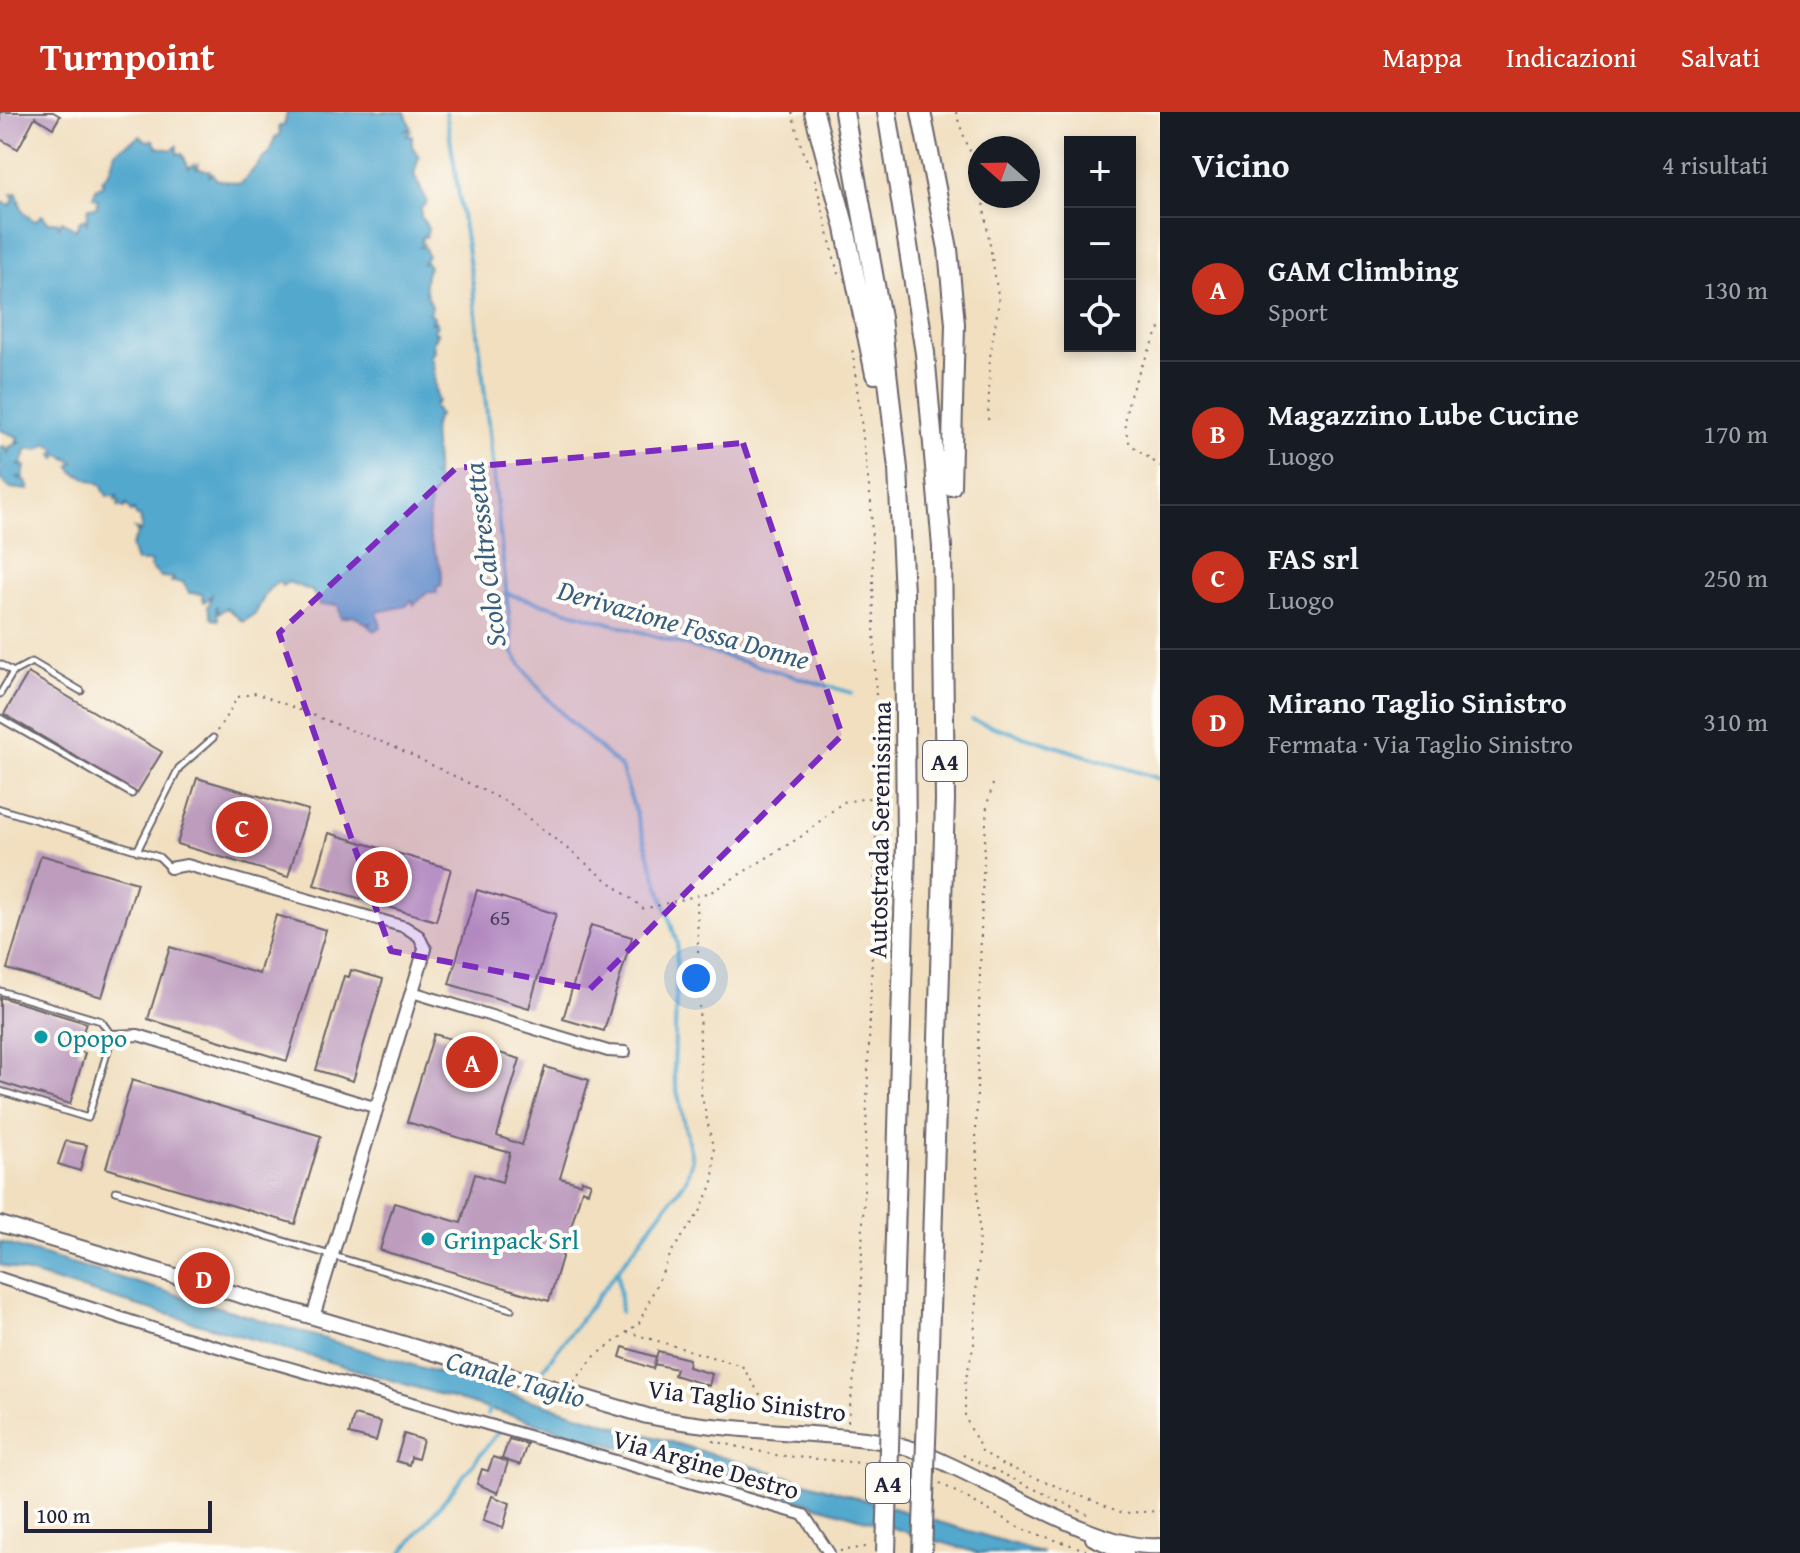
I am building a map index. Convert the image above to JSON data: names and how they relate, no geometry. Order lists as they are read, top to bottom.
{
  "streets": {
    "highway": ["A4", "Autostrada Serenissima"],
    "main road": ["Via Taglio Sinistro"],
    "street": ["Via Argine Destro"]
  },
  "water": ["Scolo Caltressetta", "Derivazione Fossa Donne", "Canale Taglio"],
  "places": ["Opopo", "Grinpack Srl"],
  "house_numbers": ["65"],
  "scale_bar": "100 m",
  "north": "left",
  "page": {
    "header": "Turnpoint",
    "nav": ["Mappa", "Indicazioni", "Salvati"],
    "heading": ["Vicino", "4 risultati"],
    "map_buttons": ["+", "−"],
    "list": [
      {
        "mark": "A",
        "name": "GAM Climbing",
        "note": "Sport",
        "value": "130 m"
      },
      {
        "mark": "B",
        "name": "Magazzino Lube Cucine",
        "note": "Luogo",
        "value": "170 m"
      },
      {
        "mark": "C",
        "name": "FAS srl",
        "note": "Luogo",
        "value": "250 m"
      },
      {
        "mark": "D",
        "name": "Mirano Taglio Sinistro",
        "note": "Fermata · Via Taglio Sinistro",
        "value": "310 m"
      }
    ],
    "pins": [
      "C",
      "B",
      "A",
      "D"
    ],
    "scale": "100 m"
  }
}
